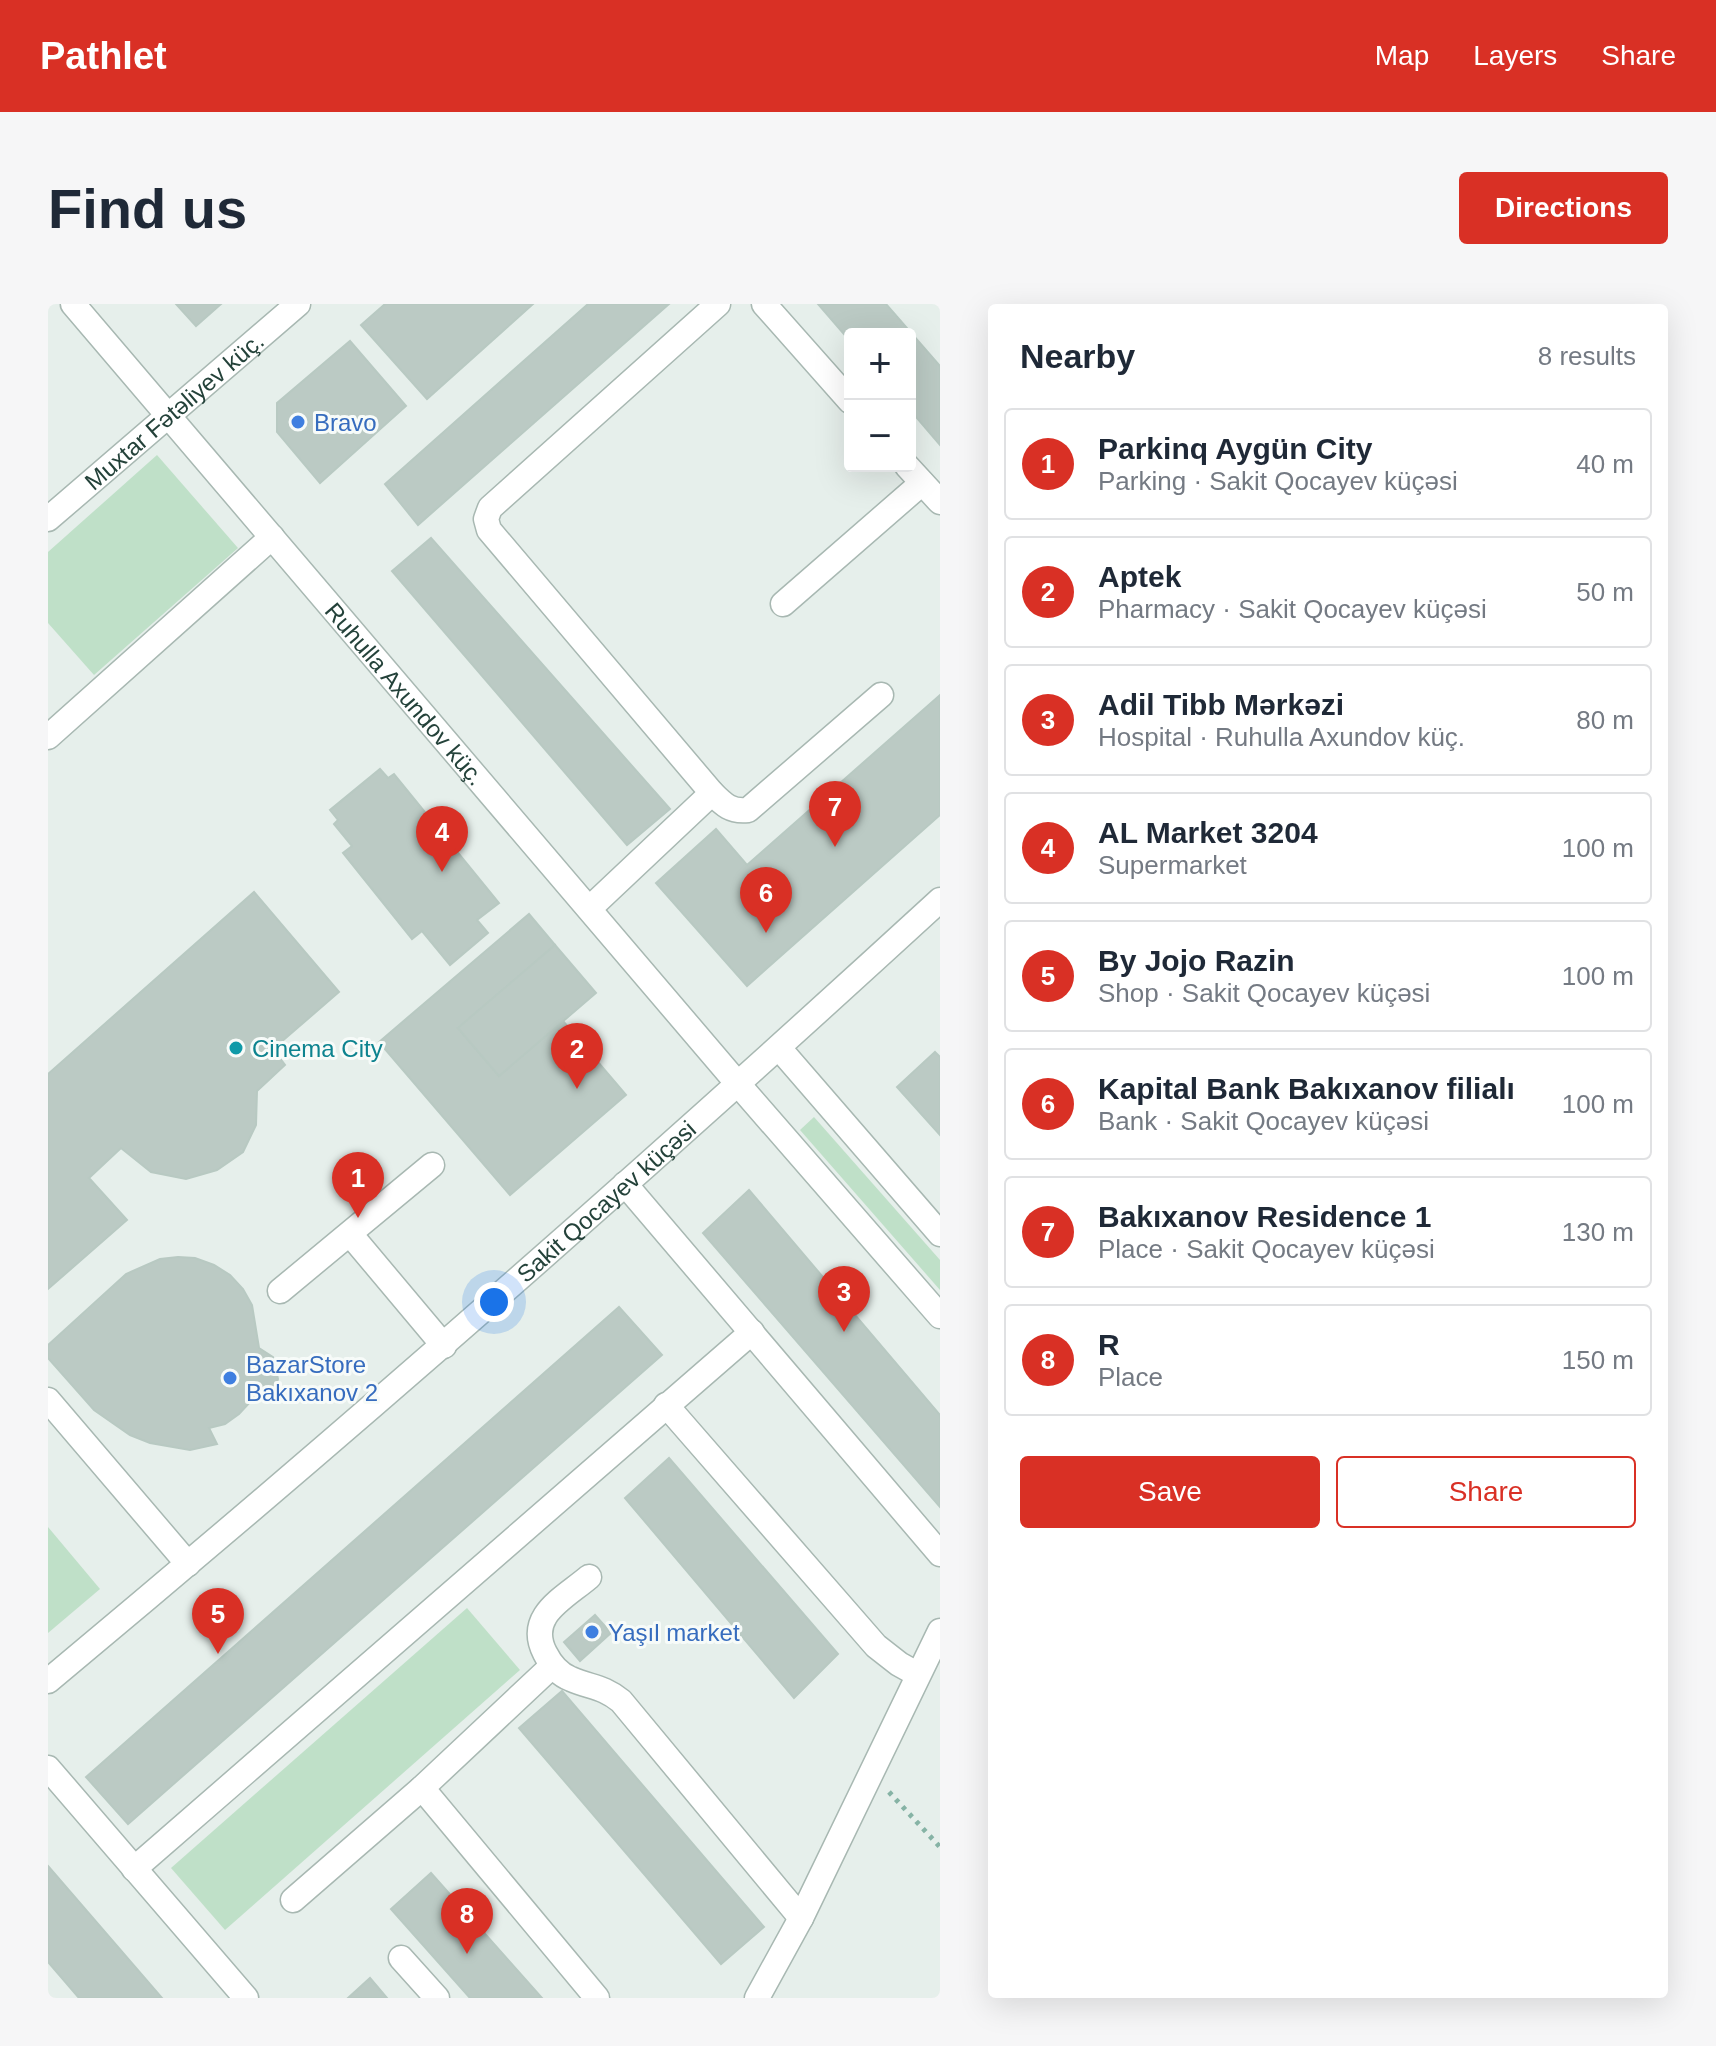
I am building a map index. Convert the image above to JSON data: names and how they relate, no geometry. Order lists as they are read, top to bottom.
{
  "streets": {
    "street": ["Muxtar Fətəliyev küç.", "Ruhulla Axundov küç.", "Sakit Qocayev küçəsi"]
  },
  "crossings": [
    ["Muxtar Fətəliyev küç.", "Ruhulla Axundov küç."],
    ["Ruhulla Axundov küç.", "Sakit Qocayev küçəsi"]
  ],
  "places": [
    "Bravo",
    "Cinema City",
    "BazarStore Bakıxanov 2",
    "Yaşıl market"
  ],
  "page": {
    "header": "Pathlet",
    "nav": ["Map", "Layers", "Share"],
    "buttons": [
      "Directions",
      ["Save", "Share"]
    ],
    "title": "Find us",
    "heading": ["Nearby", "8 results"],
    "map_buttons": ["+", "−"],
    "list": [
      {
        "mark": "1",
        "name": "Parkinq Aygün City",
        "note": "Parking · Sakit Qocayev küçəsi",
        "value": "40 m"
      },
      {
        "mark": "2",
        "name": "Aptek",
        "note": "Pharmacy · Sakit Qocayev küçəsi",
        "value": "50 m"
      },
      {
        "mark": "3",
        "name": "Adil Tibb Mərkəzi",
        "note": "Hospital · Ruhulla Axundov küç.",
        "value": "80 m"
      },
      {
        "mark": "4",
        "name": "AL Market 3204",
        "note": "Supermarket",
        "value": "100 m"
      },
      {
        "mark": "5",
        "name": "By Jojo Razin",
        "note": "Shop · Sakit Qocayev küçəsi",
        "value": "100 m"
      },
      {
        "mark": "6",
        "name": "Kapital Bank Bakıxanov filialı",
        "note": "Bank · Sakit Qocayev küçəsi",
        "value": "100 m"
      },
      {
        "mark": "7",
        "name": "Bakıxanov Residence 1",
        "note": "Place · Sakit Qocayev küçəsi",
        "value": "130 m"
      },
      {
        "mark": "8",
        "name": "R",
        "note": "Place",
        "value": "150 m"
      }
    ],
    "pins": [
      "7",
      "4",
      "6",
      "2",
      "1",
      "3",
      "5",
      "8"
    ]
  }
}
